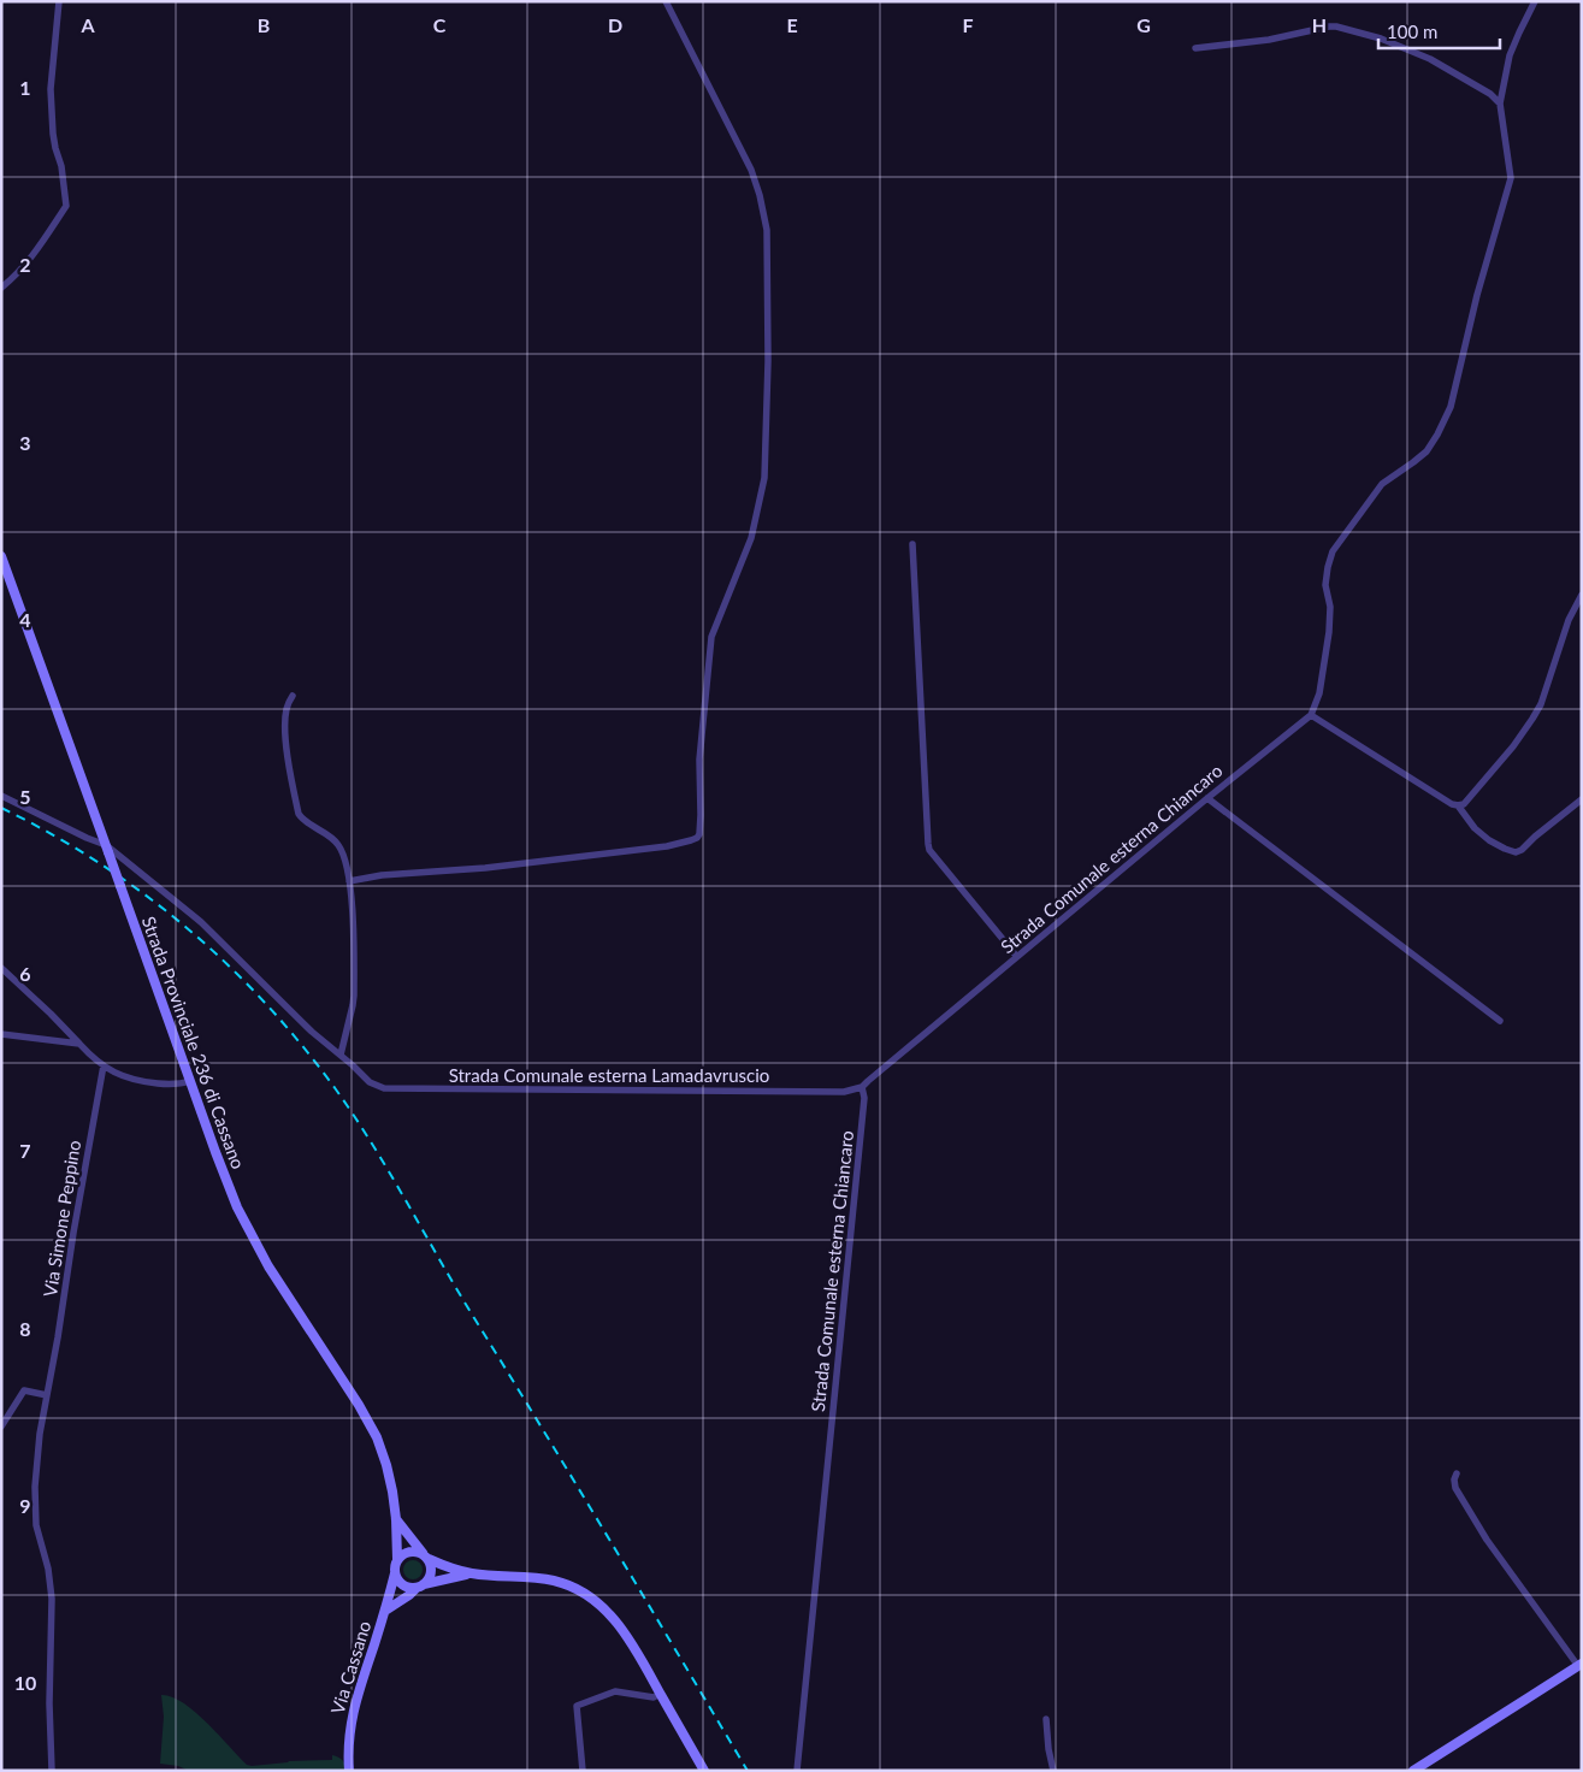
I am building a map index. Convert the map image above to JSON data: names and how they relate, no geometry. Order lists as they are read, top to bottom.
{
  "streets": {
    "main road": ["Strada Provinciale 236 di Cassano", "Via Cassano"],
    "street": ["Strada Comunale esterna Chiancaro", "Strada Comunale esterna Lamadavruscio", "Via Simone Peppino"]
  },
  "crossings": [
    ["Strada Comunale esterna Chiancaro", "Strada Comunale esterna Lamadavruscio"],
    ["Strada Provinciale 236 di Cassano", "Strada Comunale esterna Lamadavruscio"],
    ["Strada Provinciale 236 di Cassano", "Via Cassano"]
  ],
  "scale_bar": "100 m",
  "grid": {
    "columns": [
      "A",
      "B",
      "C",
      "D",
      "E",
      "F",
      "G",
      "H"
    ],
    "rows": [
      "1",
      "2",
      "3",
      "4",
      "5",
      "6",
      "7",
      "8",
      "9",
      "10"
    ]
  }
}
